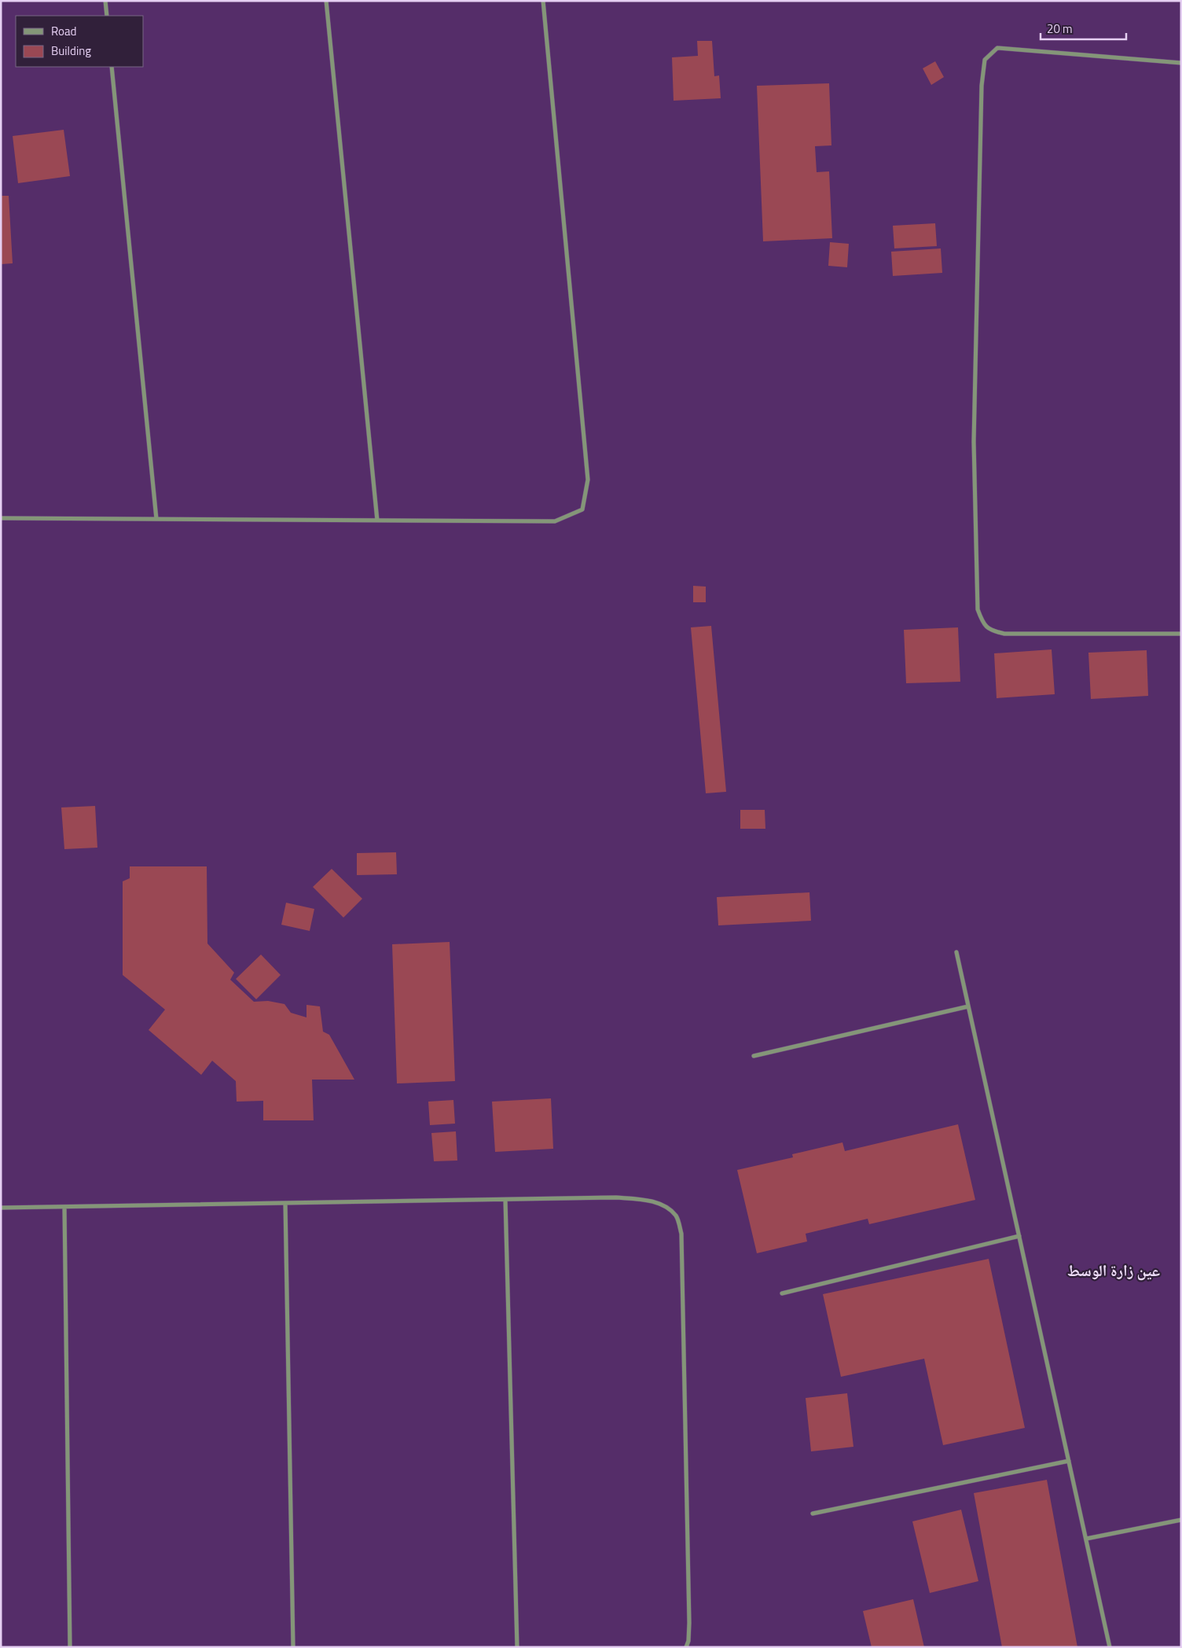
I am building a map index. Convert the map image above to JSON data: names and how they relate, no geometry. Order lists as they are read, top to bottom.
{
  "districts": ["عين زارة الوسط"],
  "legend": ["Road", "Building"],
  "scale_bar": "20 m"
}
